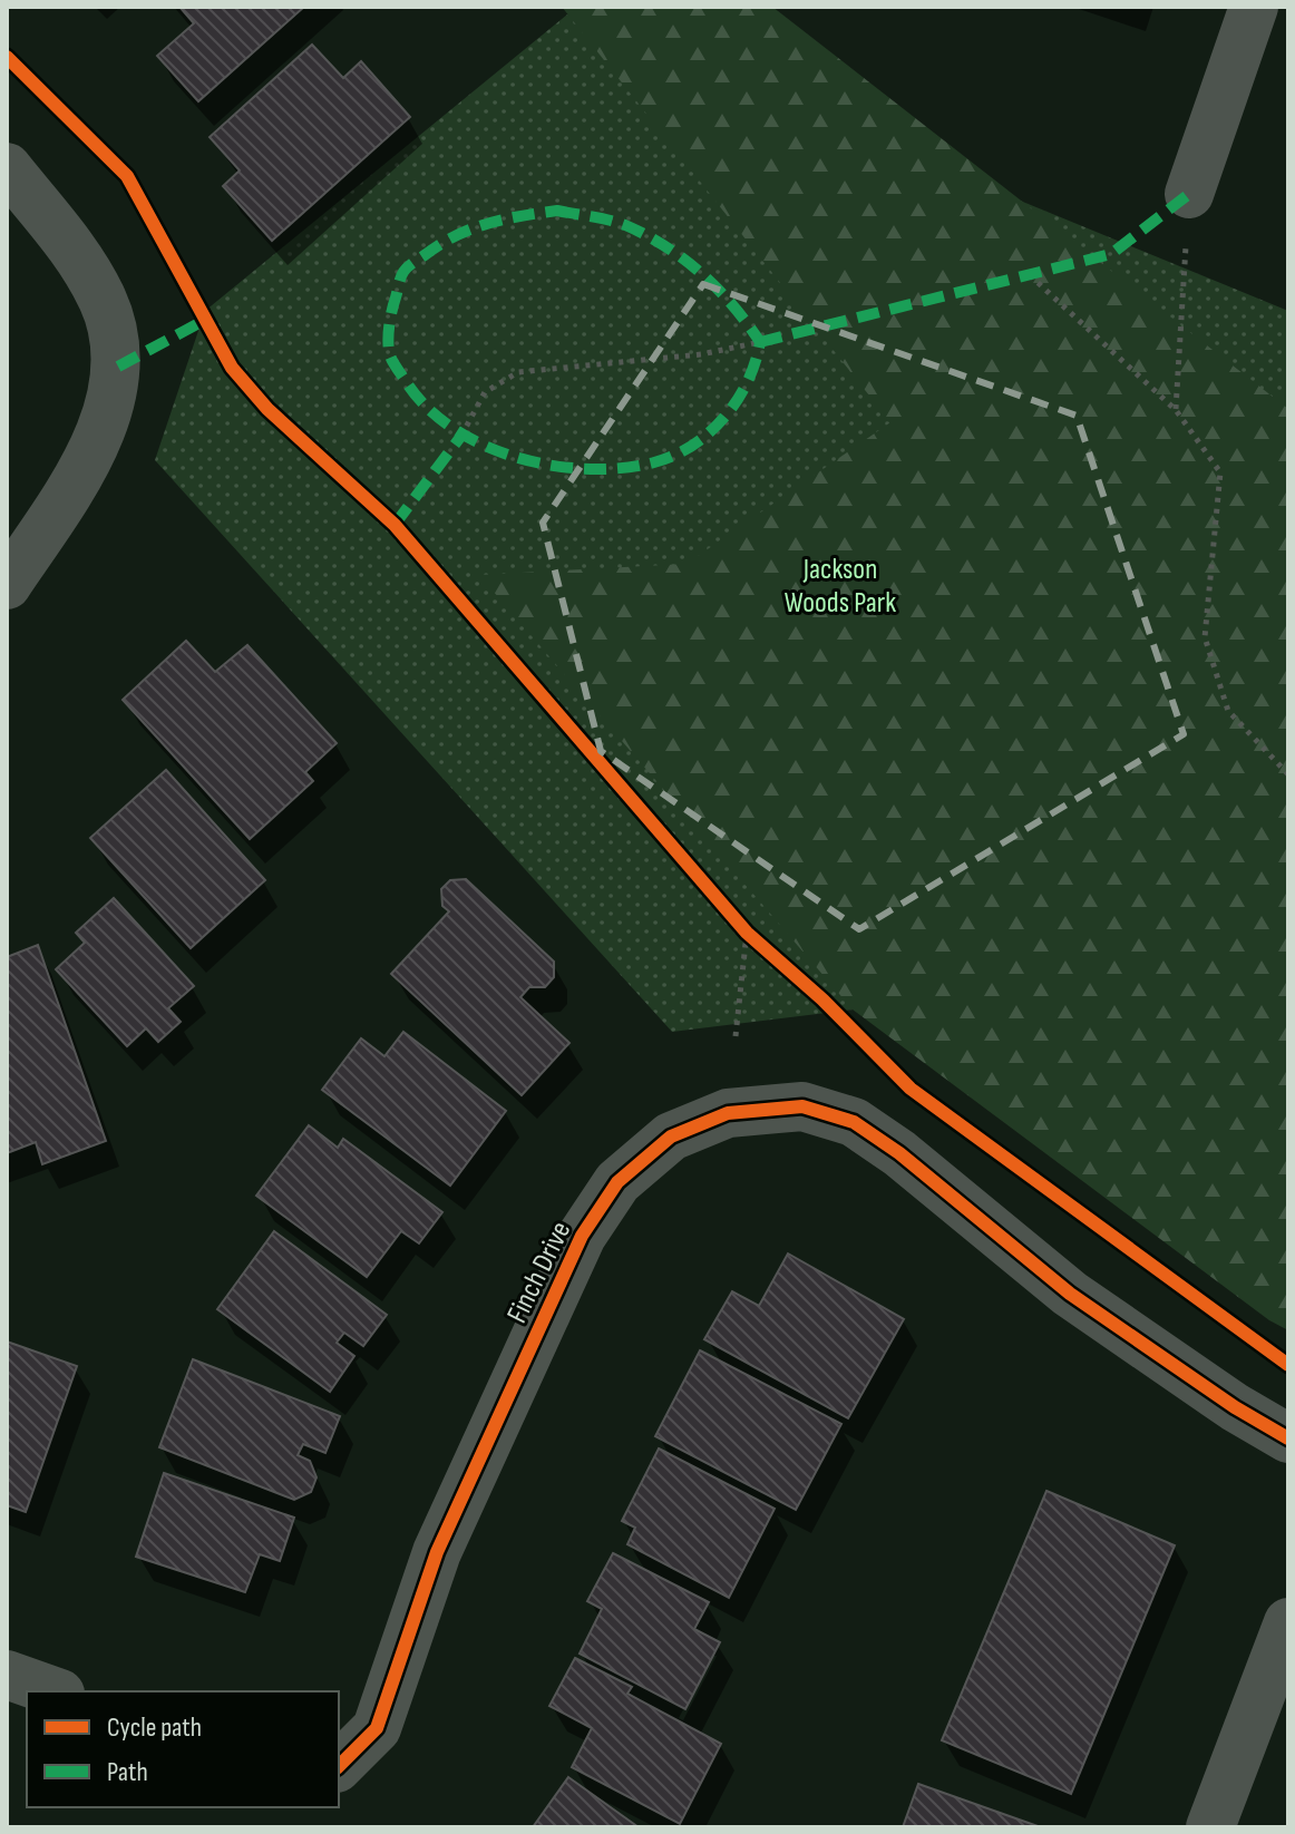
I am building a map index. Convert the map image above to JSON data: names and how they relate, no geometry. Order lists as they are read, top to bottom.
{
  "streets": {
    "street": ["Finch Drive"]
  },
  "parks": ["Jackson Woods Park"],
  "legend": ["Cycle path", "Path"]
}
